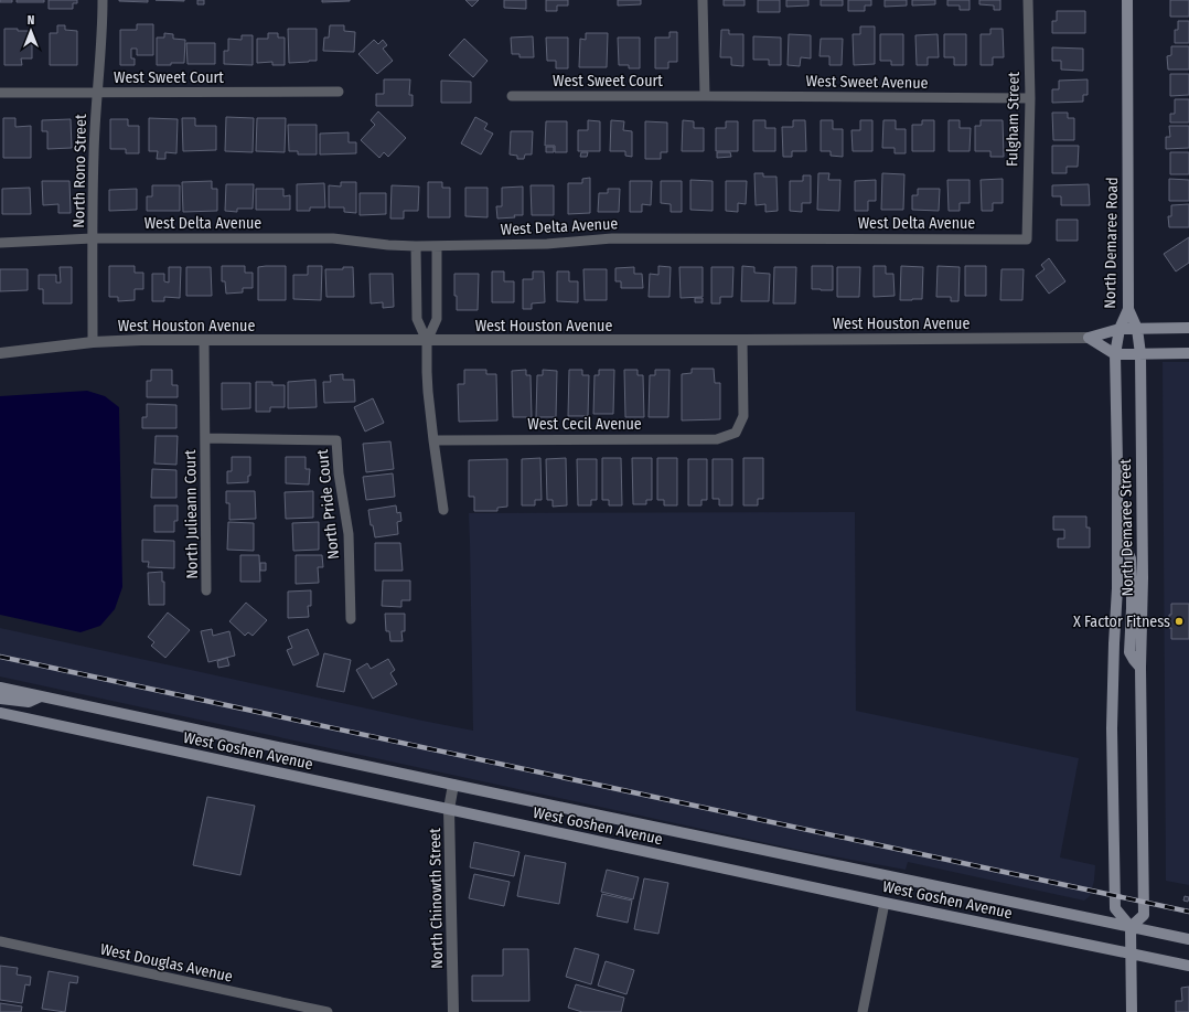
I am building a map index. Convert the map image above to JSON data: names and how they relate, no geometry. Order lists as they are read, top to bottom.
{
  "streets": {
    "main road": [
      "North Demaree Road",
      "West Houston Avenue",
      "North Demaree Street",
      "West Goshen Avenue"
    ],
    "street": [
      "West Sweet Court",
      "West Sweet Avenue",
      "Fulgham Street",
      "North Rono Street",
      "West Delta Avenue",
      "West Cecil Avenue",
      "North Pride Court",
      "North Julieann Court",
      "North Chinowth Street",
      "West Douglas Avenue"
    ]
  },
  "crossings": [
    ["West Sweet Court", "West Sweet Avenue"],
    ["West Sweet Court", "North Rono Street"],
    ["West Sweet Avenue", "Fulgham Street"],
    ["Fulgham Street", "West Delta Avenue"],
    ["North Rono Street", "West Delta Avenue"],
    ["North Rono Street", "West Houston Avenue"],
    ["North Demaree Road", "West Houston Avenue"],
    ["North Demaree Road", "North Demaree Street"],
    ["North Demaree Road", "West Goshen Avenue"],
    ["West Houston Avenue", "West Cecil Avenue"],
    ["West Houston Avenue", "North Julieann Court"],
    ["West Houston Avenue", "North Demaree Street"],
    ["North Pride Court", "North Julieann Court"],
    ["North Demaree Street", "West Goshen Avenue"],
    ["West Goshen Avenue", "North Chinowth Street"]
  ],
  "places": ["X Factor Fitness"],
  "north": "top"
}
